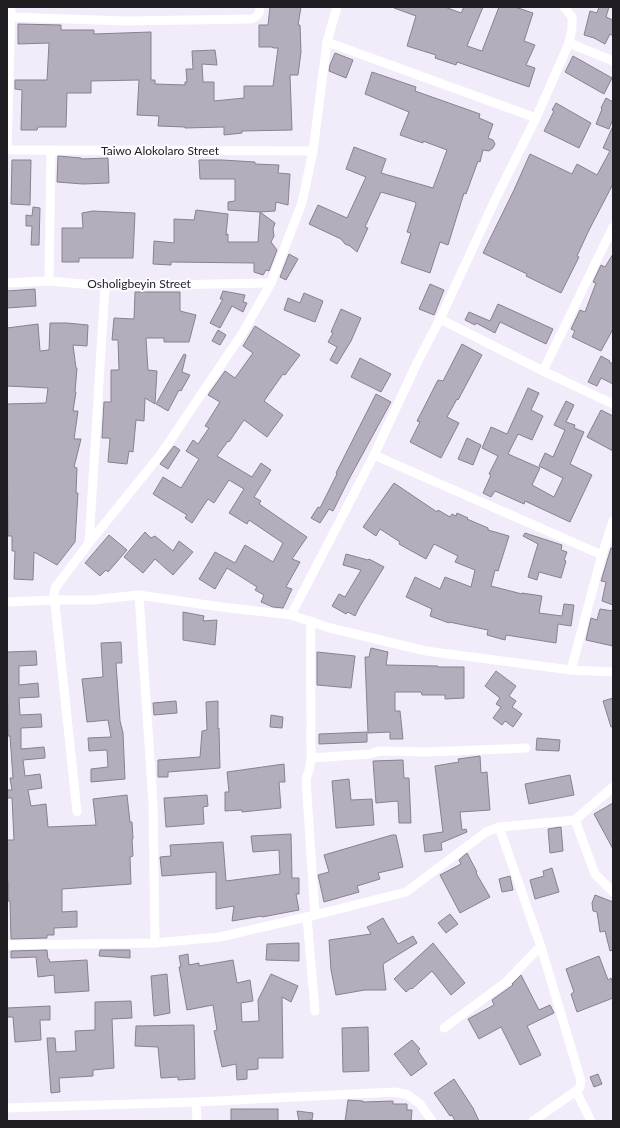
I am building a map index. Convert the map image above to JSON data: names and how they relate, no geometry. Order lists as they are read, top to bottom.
{
  "streets": {
    "street": ["Taiwo Alokolaro Street", "Osholigbeyin Street"]
  }
}
